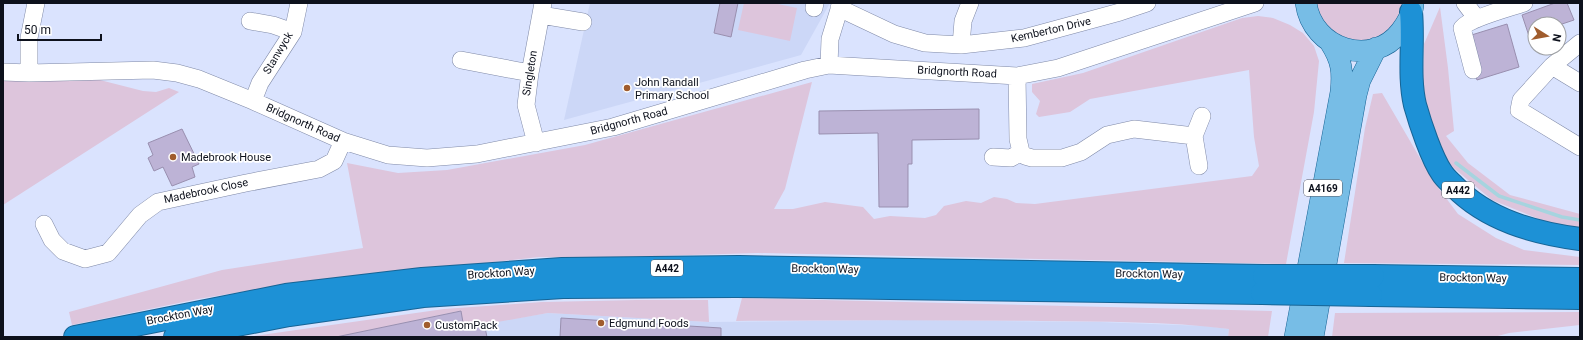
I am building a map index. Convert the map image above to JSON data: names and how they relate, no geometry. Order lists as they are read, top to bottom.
{
  "streets": {
    "highway": ["A442", "Brockton Way"],
    "main road": ["A4169"],
    "street": [
      "Kemberton Drive",
      "Stanwyck",
      "Bridgnorth Road",
      "Singleton",
      "Madebrook Close"
    ]
  },
  "crossings": [
    ["Stanwyck", "Bridgnorth Road"],
    ["Bridgnorth Road", "Singleton"],
    ["Bridgnorth Road", "Madebrook Close"]
  ],
  "places": [
    "John Randall Primary School",
    "Madebrook House",
    "Edgmund Foods",
    "CustomPack"
  ],
  "scale_bar": "50 m",
  "north": "right"
}
